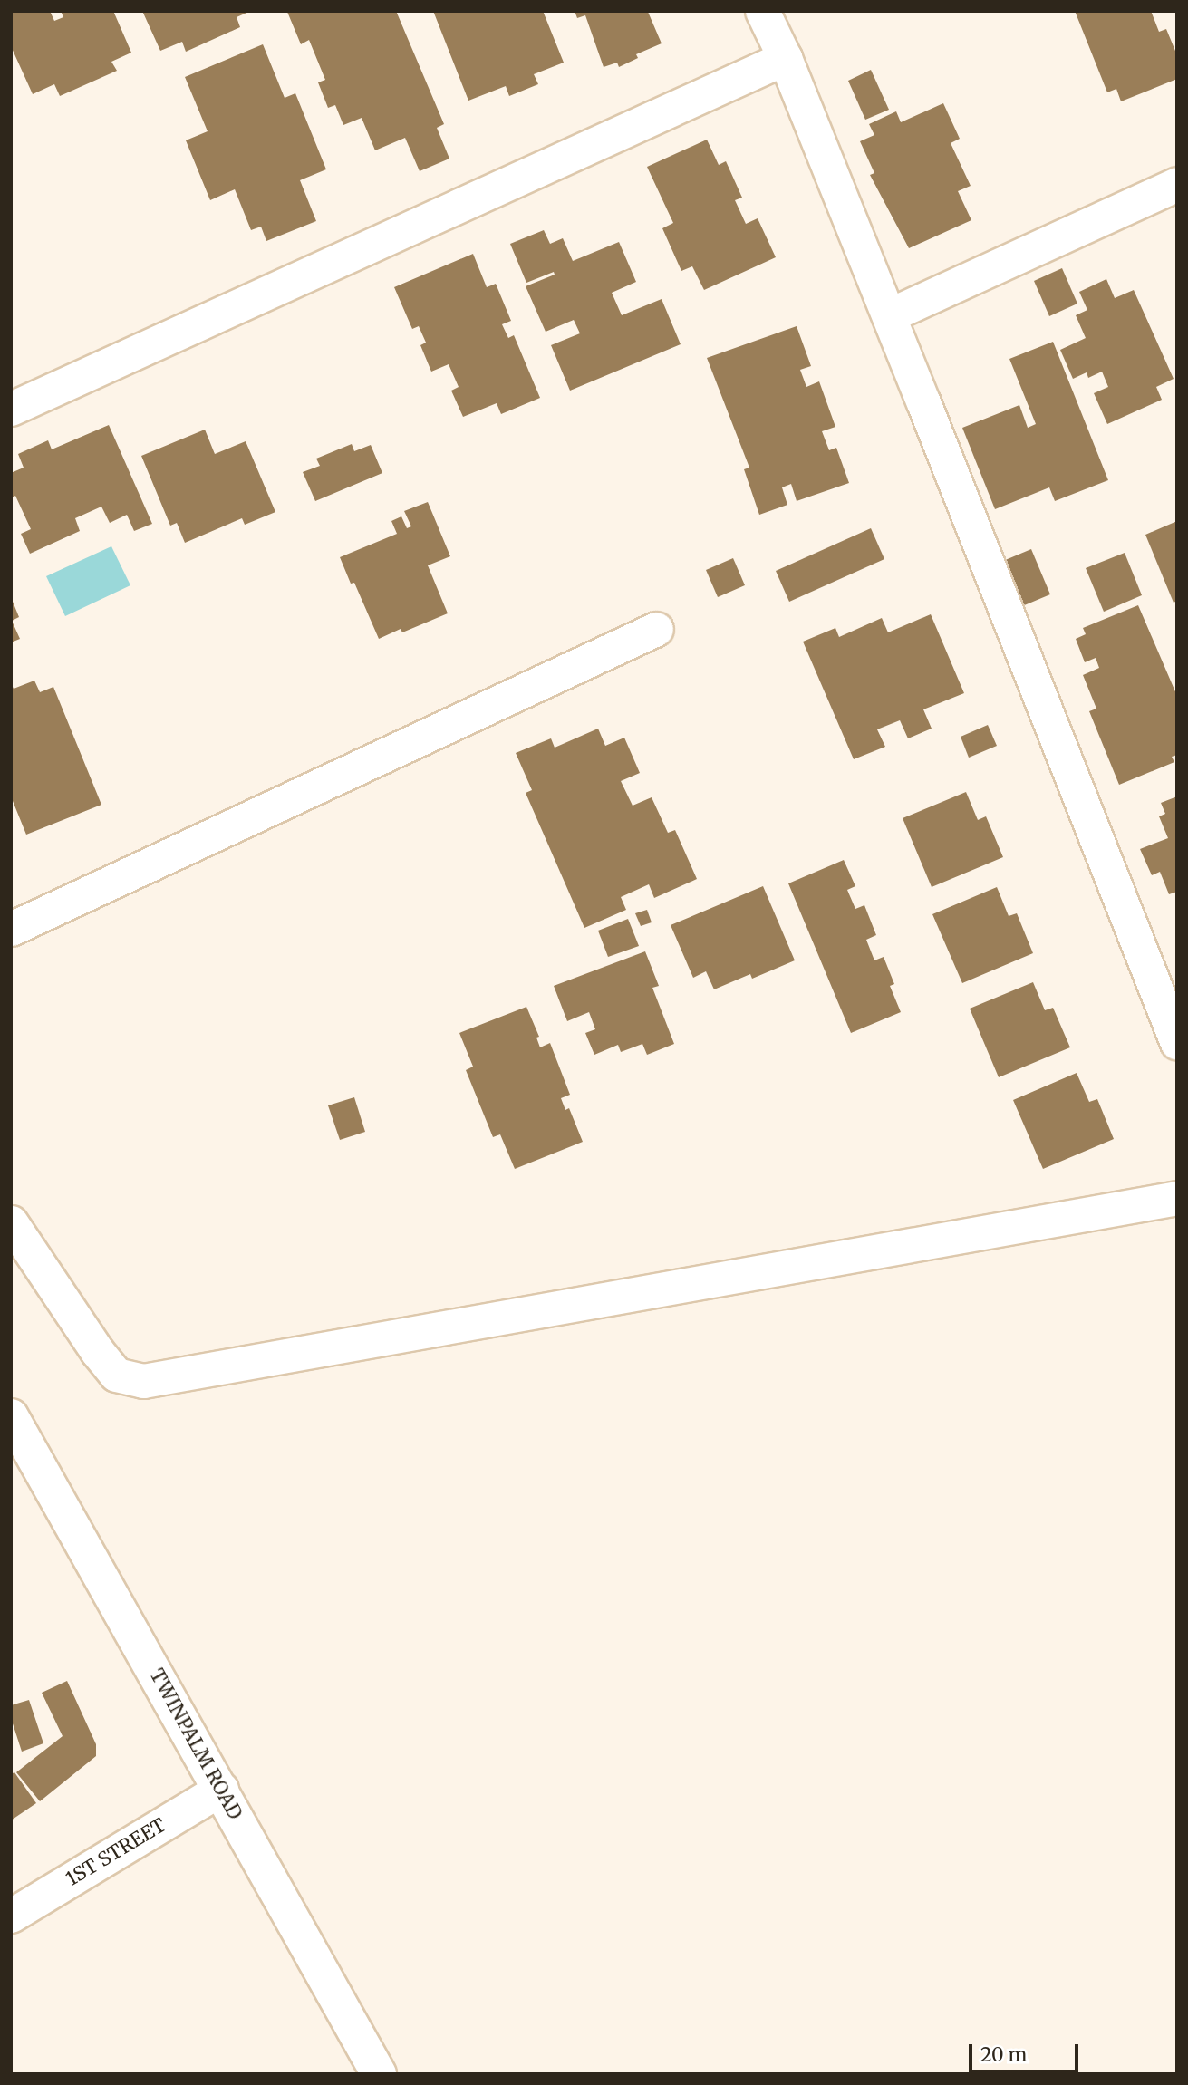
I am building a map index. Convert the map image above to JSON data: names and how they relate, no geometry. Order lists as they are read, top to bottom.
{
  "streets": {
    "main road": ["TWINPALM ROAD"],
    "street": ["1ST STREET"]
  },
  "crossings": [
    ["TWINPALM ROAD", "1ST STREET"]
  ],
  "scale_bar": "20 m"
}
